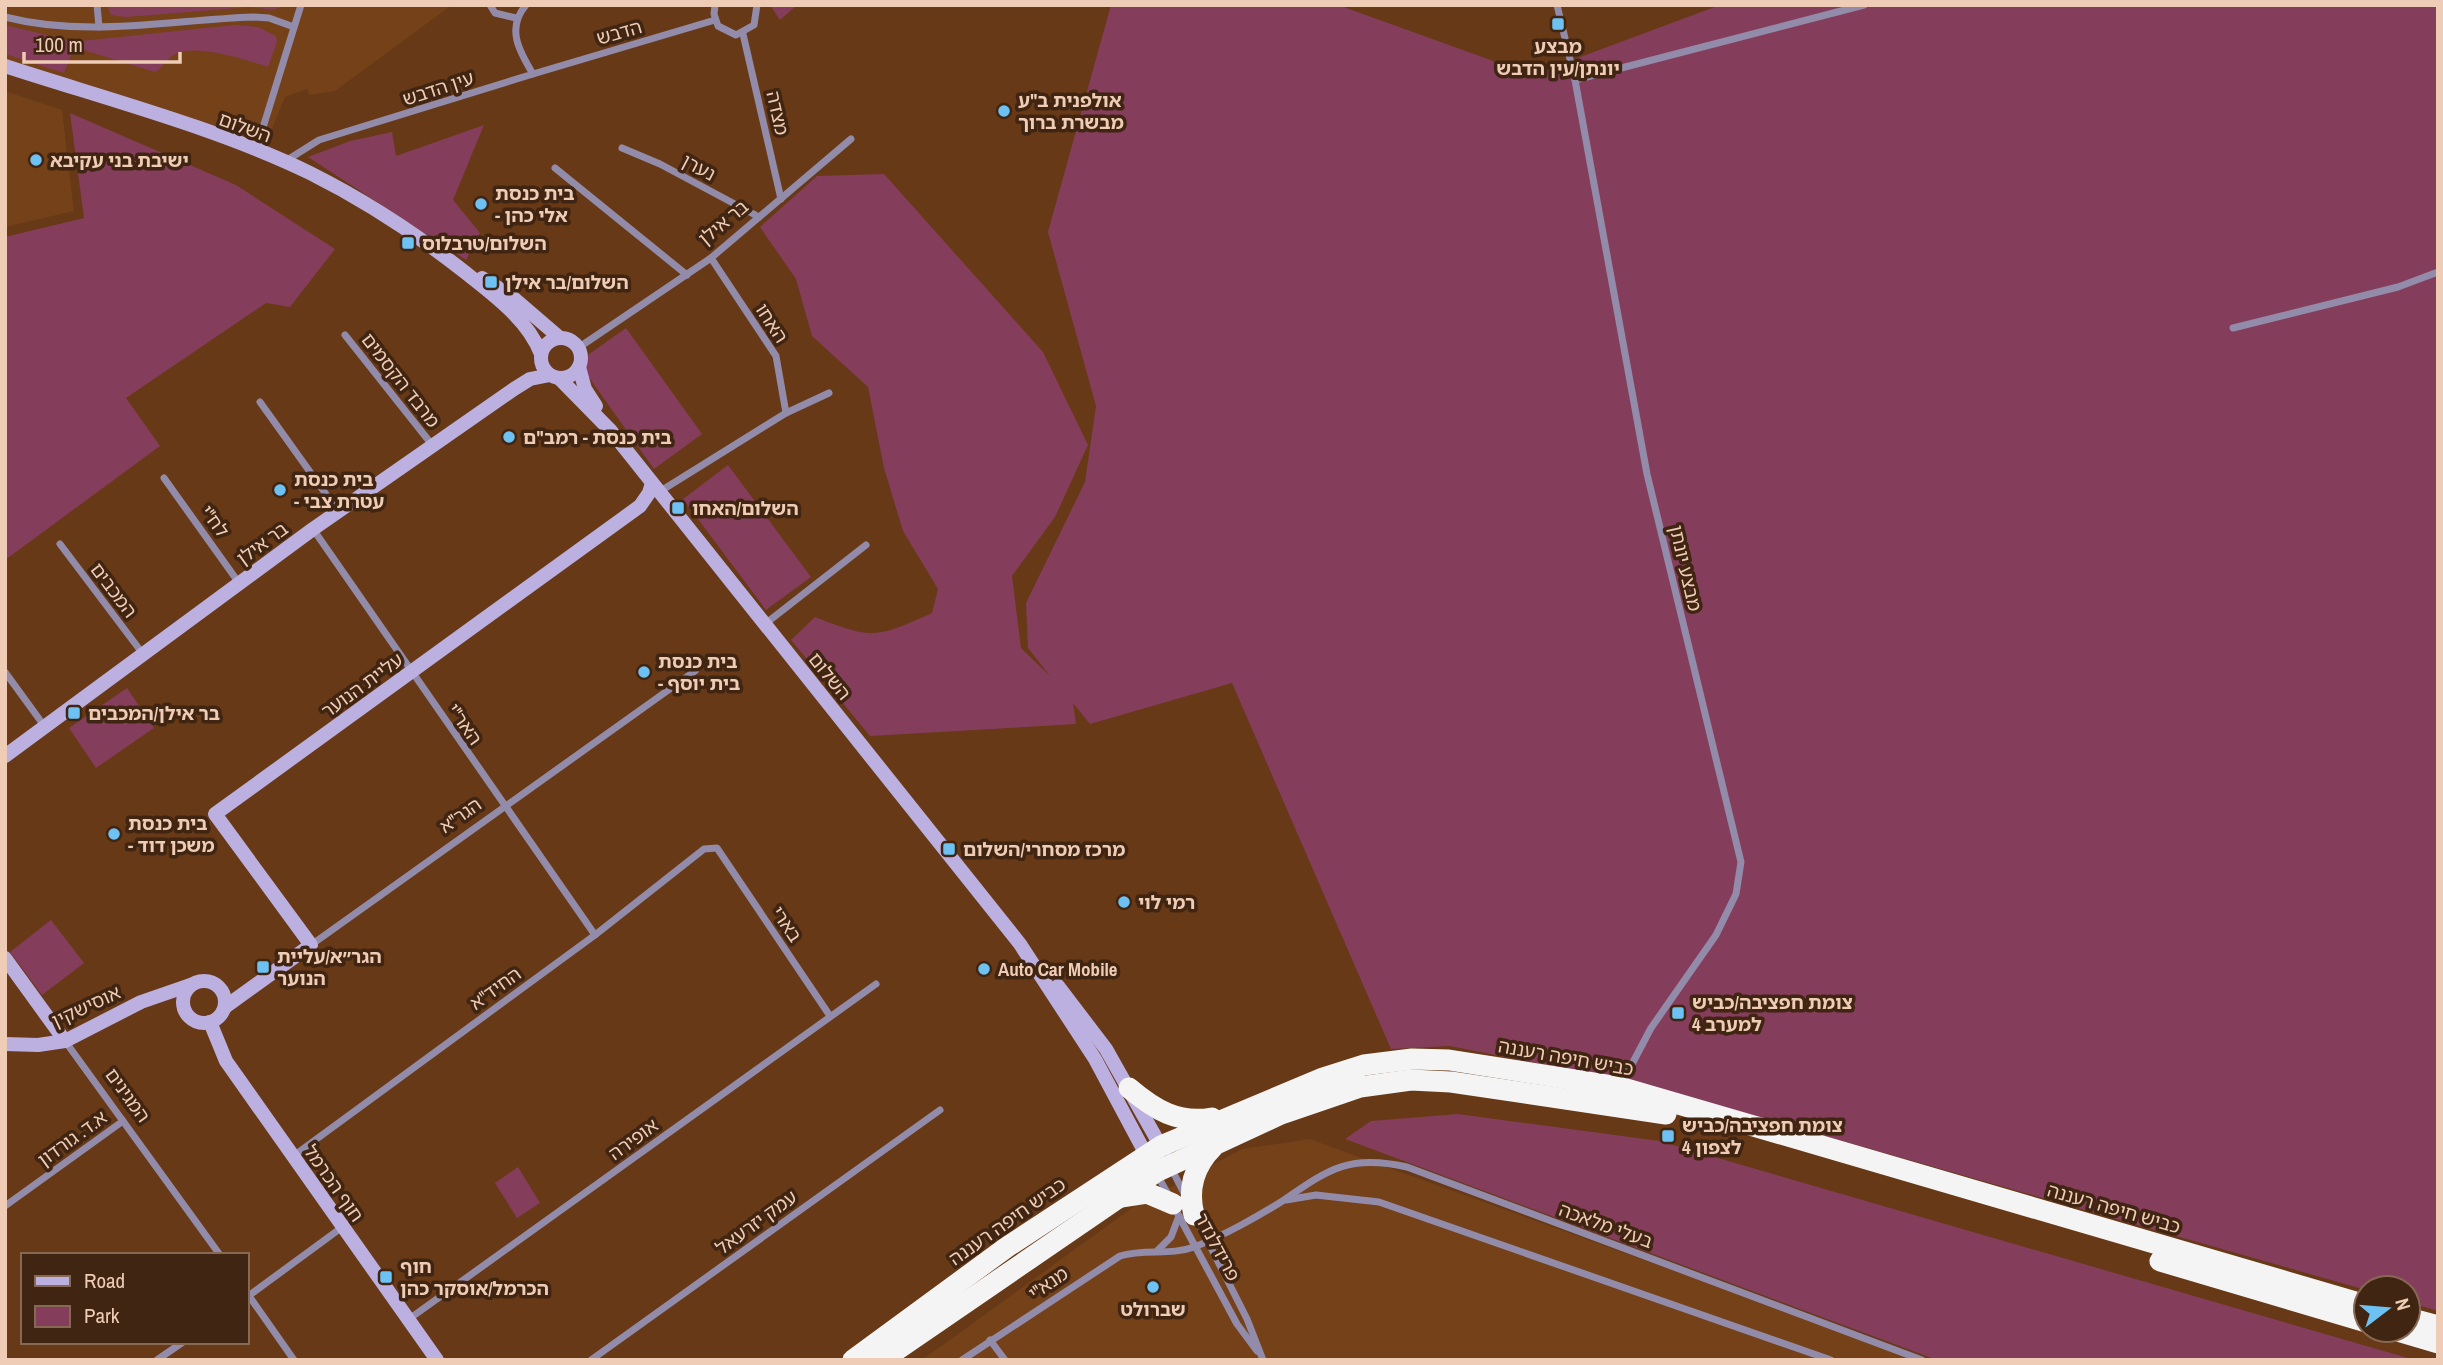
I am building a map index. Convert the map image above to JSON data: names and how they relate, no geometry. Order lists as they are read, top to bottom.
{
  "streets": {
    "highway": ["כביש חיפה רעננה"],
    "street": [
      "הדבש",
      "עין הדבש",
      "מצדה",
      "השלום",
      "נערן",
      "בר אילן",
      "האחו",
      "מרבד הקסמים",
      "לח\"י",
      "מבצע יונתן",
      "המכבים",
      "עליית הנוער",
      "האר\"י",
      "הגר\"א",
      "בארי",
      "החיד\"א",
      "אוסישקין",
      "המגינים",
      "א.ד. גורדון",
      "אופירה",
      "חוף הכרמל",
      "עמק יזרעאל",
      "בעלי מלאכה",
      "פרידלנדר",
      "מנא\"י"
    ]
  },
  "crossings": [
    ["הדבש", "עין הדבש"],
    ["עין הדבש", "השלום"],
    ["מצדה", "בר אילן"],
    ["השלום", "בר אילן"],
    ["השלום", "עליית הנוער"],
    ["השלום", "כביש חיפה רעננה"],
    ["השלום", "פרידלנדר"],
    ["נערן", "בר אילן"],
    ["בר אילן", "האחו"],
    ["בר אילן", "מרבד הקסמים"],
    ["בר אילן", "לח\"י"],
    ["בר אילן", "המכבים"],
    ["בר אילן", "האר\"י"],
    ["מבצע יונתן", "כביש חיפה רעננה"],
    ["עליית הנוער", "האר\"י"],
    ["עליית הנוער", "הגר\"א"],
    ["האר\"י", "הגר\"א"],
    ["האר\"י", "החיד\"א"],
    ["הגר\"א", "אוסישקין"],
    ["הגר\"א", "חוף הכרמל"],
    ["בארי", "החיד\"א"],
    ["בארי", "אופירה"],
    ["החיד\"א", "חוף הכרמל"],
    ["אוסישקין", "המגינים"],
    ["אוסישקין", "חוף הכרמל"],
    ["כביש חיפה רעננה", "פרידלנדר"],
    ["המגינים", "א.ד. גורדון"],
    ["אופירה", "חוף הכרמל"],
    ["בעלי מלאכה", "פרידלנדר"],
    ["בעלי מלאכה", "מנא\"י"],
    ["פרידלנדר", "מנא\"י"]
  ],
  "places": {
    "transit": [
      "מבצע יונתן/עין הדבש",
      "השלום/טרבלוס",
      "השלום/בר אילן",
      "השלום/האחו",
      "בר אילן/המכבים",
      "מרכז מסחרי/השלום",
      "הגר״א/עליית הנוער",
      "צומת חפציבה/כביש 4 למערב",
      "צומת חפציבה/כביש 4 לצפון",
      "חוף הכרמל/אוסקר כהן"
    ],
    "other": [
      "אולפנית ב\"ע מבשרת ברוך",
      "ישיבת בני עקיבא",
      "בית כנסת - אלי כהן",
      "בית כנסת - רמב\"ם",
      "בית כנסת - עטרת צבי",
      "בית כנסת - בית יוסף",
      "בית כנסת - משכן דוד",
      "רמי לוי",
      "Auto Car Mobile",
      "שברולט"
    ]
  },
  "legend": ["Road", "Park"],
  "scale_bar": "100 m",
  "north": "right"
}
